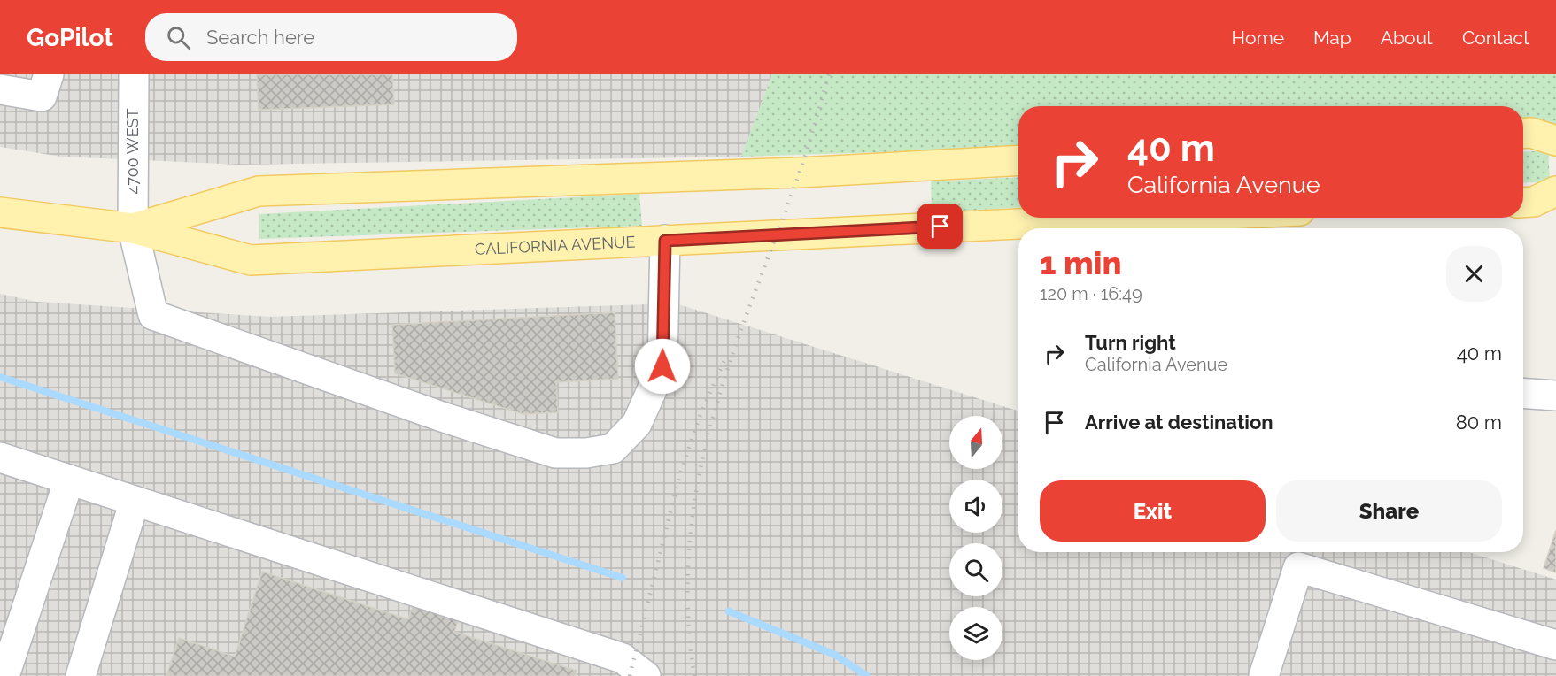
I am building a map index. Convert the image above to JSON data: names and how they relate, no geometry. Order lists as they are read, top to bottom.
{
  "streets": {
    "main road": ["CALIFORNIA AVENUE"],
    "street": ["4700 WEST"]
  },
  "crossings": [
    ["4700 WEST", "CALIFORNIA AVENUE"]
  ],
  "north": "top",
  "page": {
    "header": "GoPilot",
    "search": "Search here",
    "nav": [
      "Home",
      "Map",
      "About",
      "Contact"
    ],
    "turn": ["40 m", "California Avenue"],
    "heading": ["1 min", "120 m · 16:49"],
    "list": [
      {
        "name": "Turn right",
        "note": "California Avenue",
        "value": "40 m"
      },
      {
        "name": "Arrive at destination",
        "value": "80 m"
      }
    ],
    "buttons": ["Exit", "Share"]
  }
}
